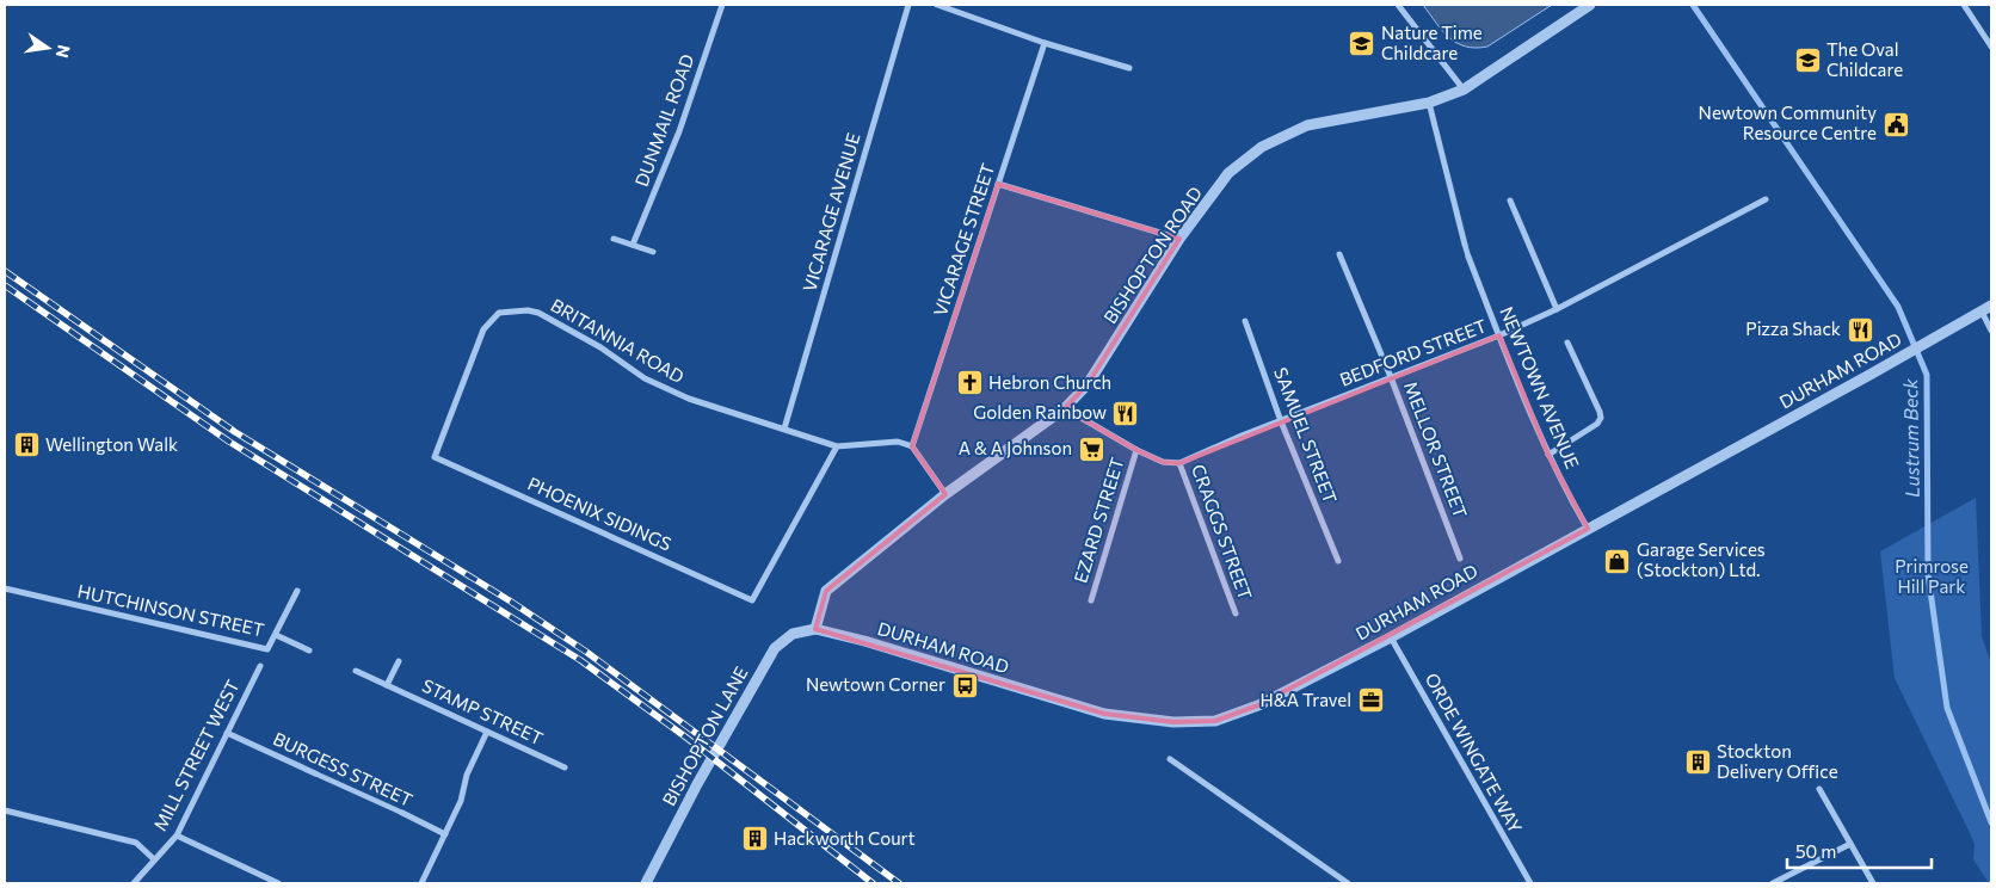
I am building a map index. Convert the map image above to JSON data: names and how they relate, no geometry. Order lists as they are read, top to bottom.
{
  "streets": {
    "street": [
      "DUNMAIL ROAD",
      "VICARAGE AVENUE",
      "VICARAGE STREET",
      "BISHOPTON ROAD",
      "BRITANNIA ROAD",
      "BEDFORD STREET",
      "DURHAM ROAD",
      "NEWTOWN AVENUE",
      "SAMUEL STREET",
      "MELLOR STREET",
      "PHOENIX SIDINGS",
      "EZARD STREET",
      "CRAGGS STREET",
      "HUTCHINSON STREET",
      "STAMP STREET",
      "BISHOPTON LANE",
      "ORDE WINGATE WAY",
      "MILL STREET WEST",
      "BURGESS STREET"
    ]
  },
  "crossings": [
    ["VICARAGE AVENUE", "BRITANNIA ROAD"],
    ["VICARAGE STREET", "BRITANNIA ROAD"],
    ["BISHOPTON ROAD", "DURHAM ROAD"],
    ["BISHOPTON ROAD", "BISHOPTON LANE"],
    ["BRITANNIA ROAD", "PHOENIX SIDINGS"],
    ["BEDFORD STREET", "NEWTOWN AVENUE"],
    ["BEDFORD STREET", "SAMUEL STREET"],
    ["BEDFORD STREET", "MELLOR STREET"],
    ["BEDFORD STREET", "CRAGGS STREET"],
    ["DURHAM ROAD", "NEWTOWN AVENUE"],
    ["DURHAM ROAD", "BISHOPTON LANE"],
    ["DURHAM ROAD", "ORDE WINGATE WAY"],
    ["MILL STREET WEST", "BURGESS STREET"]
  ],
  "water": ["Lustrum Beck"],
  "parks": ["Primrose Hill Park"],
  "places": {
    "school or university": ["Nature Time Childcare", "The Oval Childcare"],
    "public building": ["Newtown Community Resource Centre"],
    "restaurant": ["Pizza Shack", "Golden Rainbow"],
    "church": ["Hebron Church"],
    "building": ["Wellington Walk", "Stockton Delivery Office", "Hackworth Court"],
    "supermarket": ["A & A Johnson"],
    "shop": ["Garage Services (Stockton) Ltd."],
    "bus stop": ["Newtown Corner"],
    "office": ["H&A Travel"]
  },
  "scale_bar": "50 m",
  "north": "right"
}
